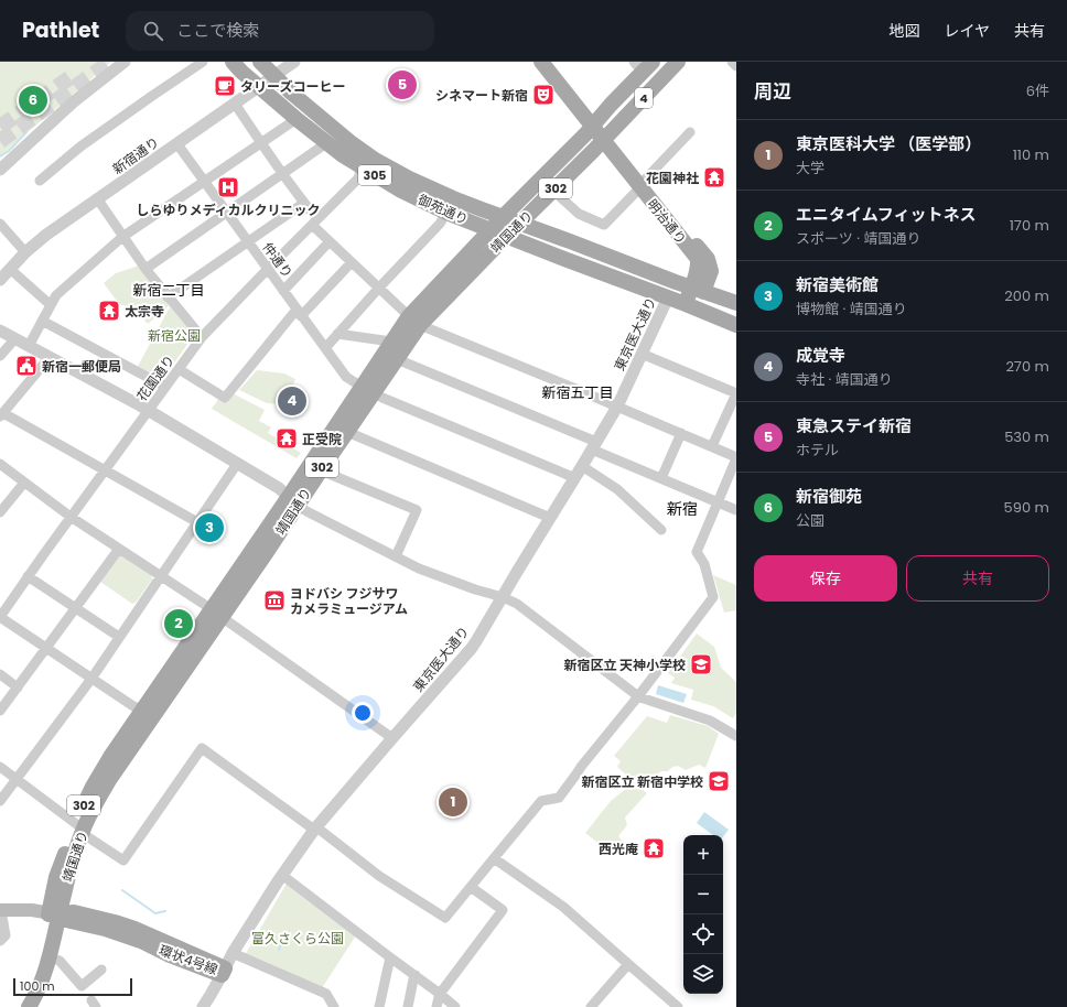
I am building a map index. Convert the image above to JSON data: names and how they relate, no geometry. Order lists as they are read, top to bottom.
{
  "streets": {
    "main road": [
      "4",
      "305",
      "302",
      "御苑通り",
      "明治通り",
      "靖国通り",
      "環状4号線"
    ],
    "street": [
      "新宿通り",
      "仲通り",
      "東京医大通り",
      "花園通り"
    ]
  },
  "crossings": [
    ["新宿通り", "御苑通り"],
    ["新宿通り", "仲通り"],
    ["305", "御苑通り"],
    ["305", "明治通り"],
    ["御苑通り", "明治通り"],
    ["御苑通り", "靖国通り"],
    ["御苑通り", "東京医大通り"],
    ["御苑通り", "花園通り"],
    ["明治通り", "靖国通り"],
    ["靖国通り", "仲通り"],
    ["靖国通り", "環状4号線"],
    ["仲通り", "東京医大通り"],
    ["仲通り", "花園通り"],
    ["東京医大通り", "環状4号線"]
  ],
  "districts": ["新宿二丁目", "新宿五丁目", "新宿"],
  "parks": ["新宿公園", "富久さくら公園"],
  "places": {
    "cafe": ["タリーズコーヒー"],
    "theatre": ["シネマート新宿"],
    "temple": [
      "花園神社",
      "太宗寺",
      "正受院",
      "西光庵"
    ],
    "hospital": ["しらゆりメディカルクリニック"],
    "public building": ["新宿一郵便局"],
    "museum": ["ヨドバシ フジサワ カメラミュージアム"],
    "school or university": ["新宿区立 天神小学校", "新宿区立 新宿中学校"]
  },
  "scale_bar": "100 m",
  "page": {
    "header": "Pathlet",
    "search": "ここで検索",
    "nav": ["地図", "レイヤ", "共有"],
    "heading": ["周辺", "6件"],
    "pins": [
      "5",
      "6",
      "4",
      "3",
      "2",
      "1"
    ],
    "list": [
      {
        "mark": "1",
        "name": "東京医科大学 （医学部）",
        "note": "大学",
        "value": "110 m"
      },
      {
        "mark": "2",
        "name": "エニタイムフィットネス",
        "note": "スポーツ · 靖国通り",
        "value": "170 m"
      },
      {
        "mark": "3",
        "name": "新宿美術館",
        "note": "博物館 · 靖国通り",
        "value": "200 m"
      },
      {
        "mark": "4",
        "name": "成覚寺",
        "note": "寺社 · 靖国通り",
        "value": "270 m"
      },
      {
        "mark": "5",
        "name": "東急ステイ新宿",
        "note": "ホテル",
        "value": "530 m"
      },
      {
        "mark": "6",
        "name": "新宿御苑",
        "note": "公園",
        "value": "590 m"
      }
    ],
    "buttons": ["保存", "共有"],
    "map_buttons": ["+", "−"],
    "scale": "100 m"
  }
}
